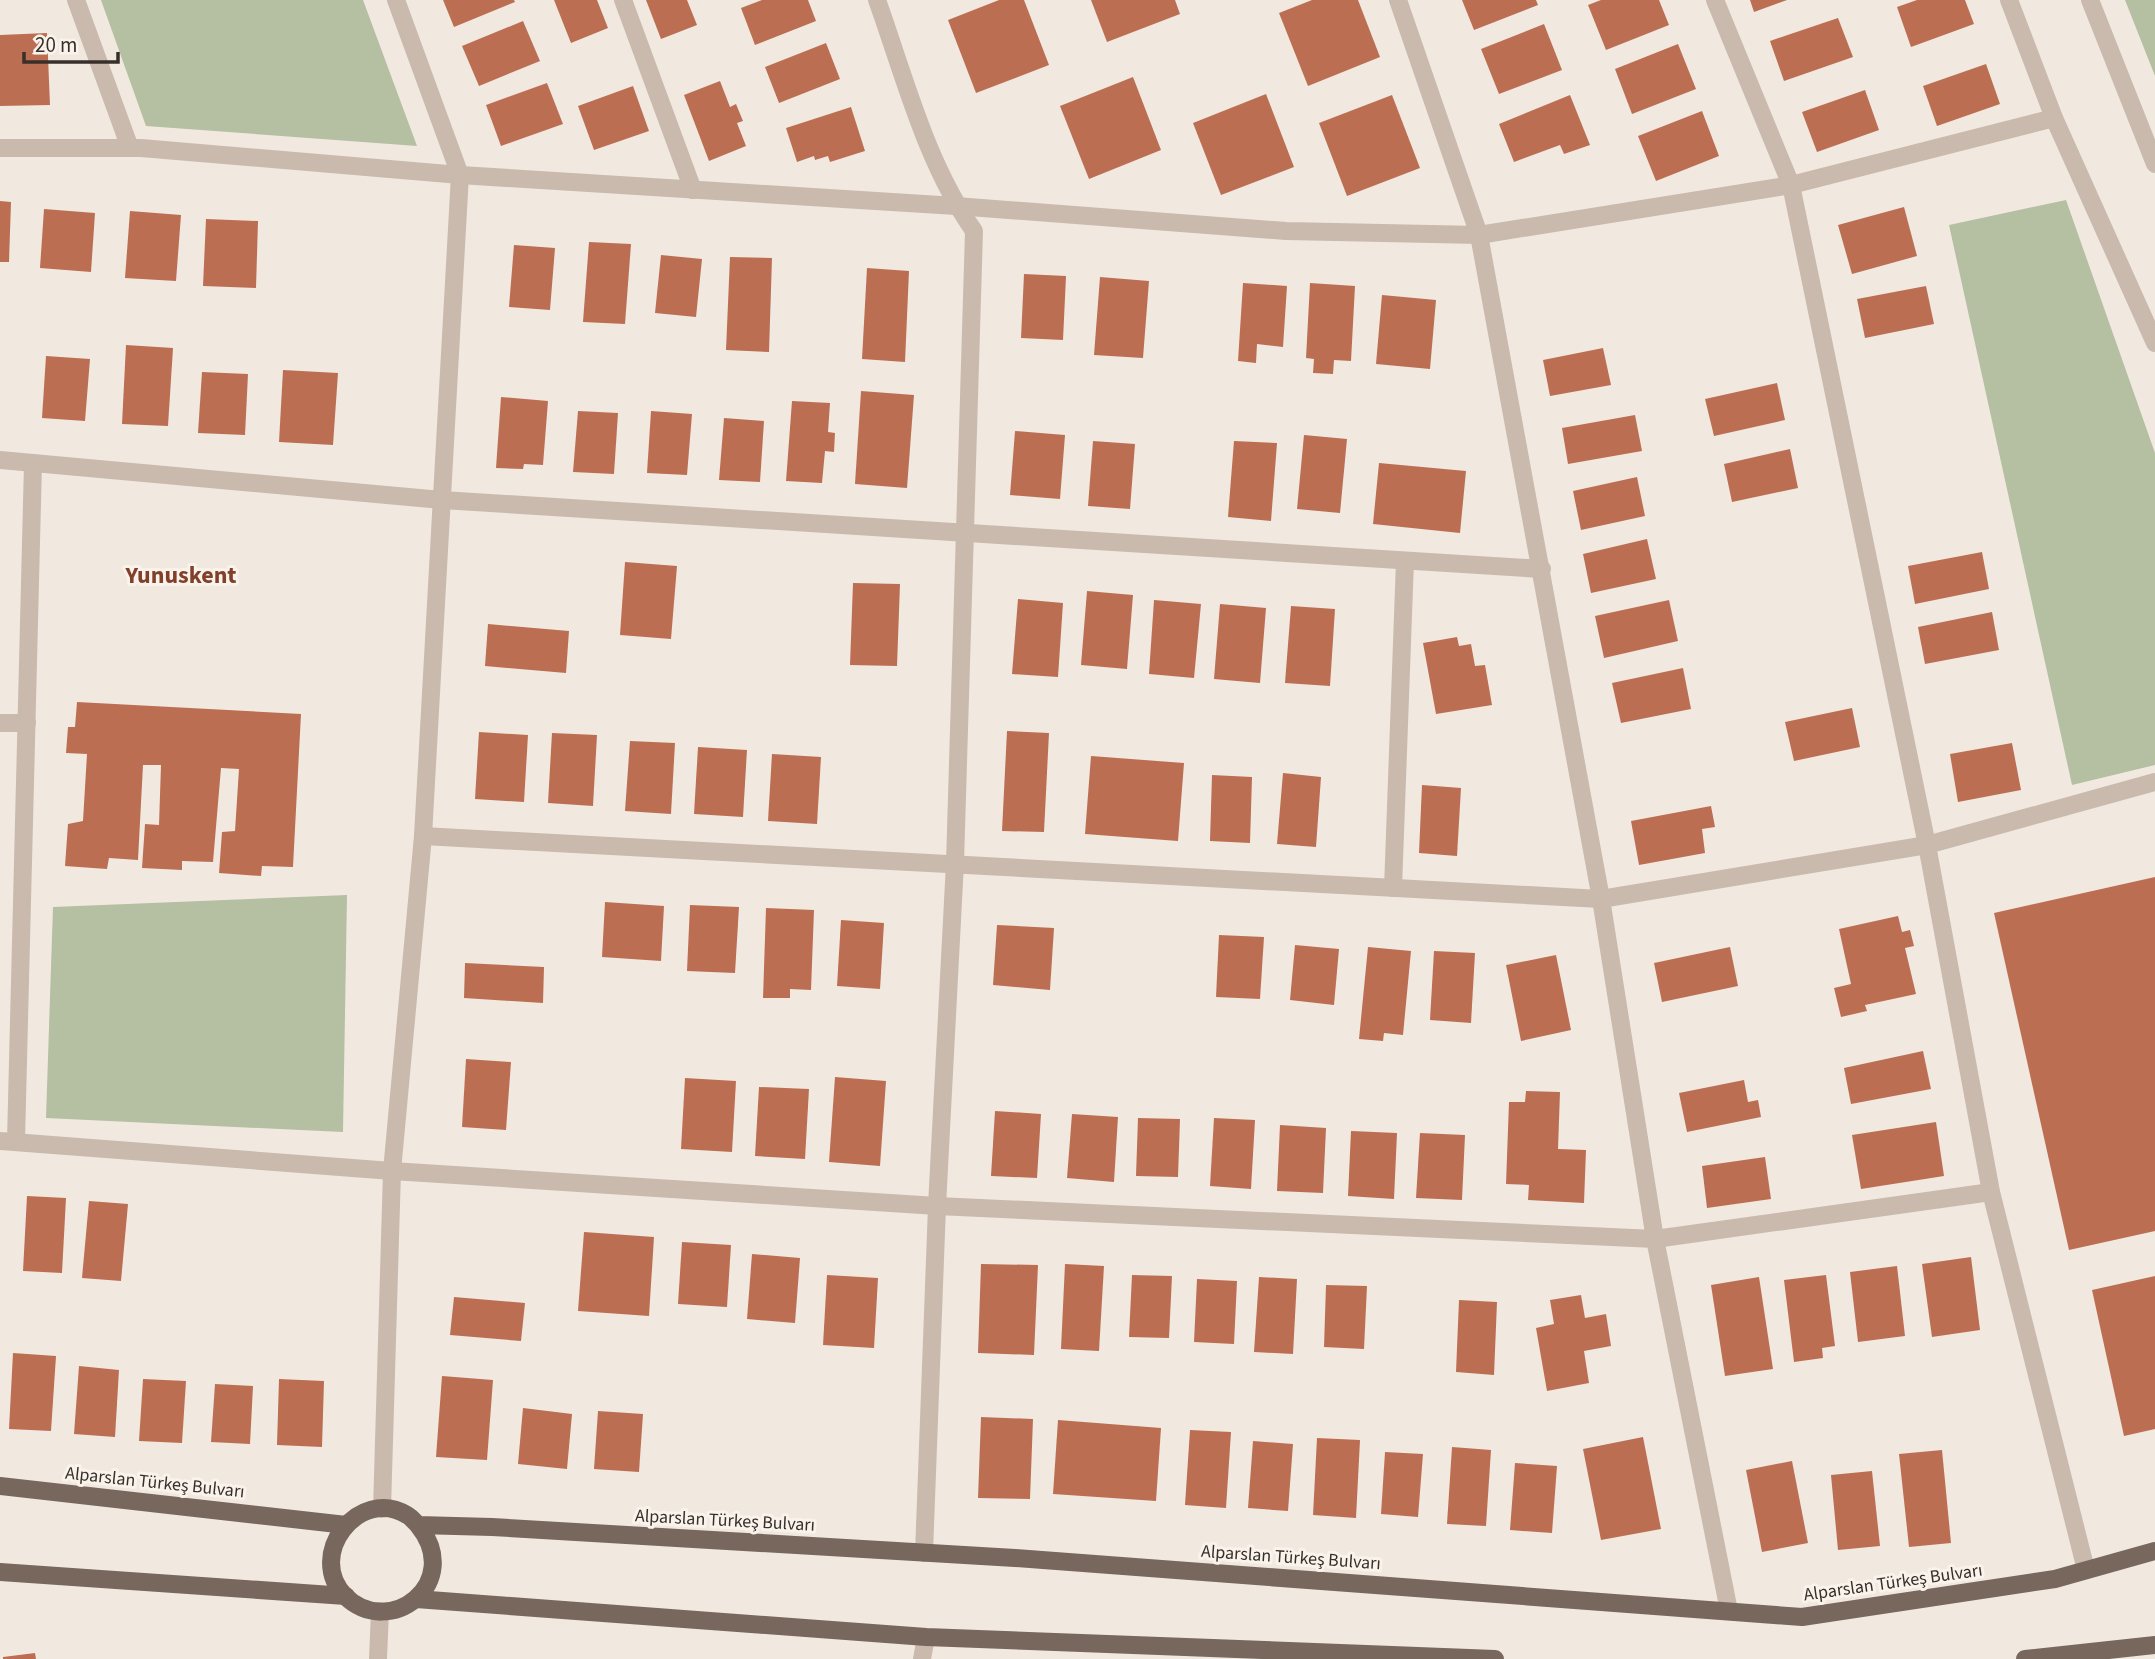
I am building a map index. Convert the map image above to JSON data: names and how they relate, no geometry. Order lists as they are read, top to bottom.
{
  "streets": {
    "main road": ["Alparslan Türkeş Bulvarı"]
  },
  "districts": ["Yunuskent"],
  "scale_bar": "20 m"
}
